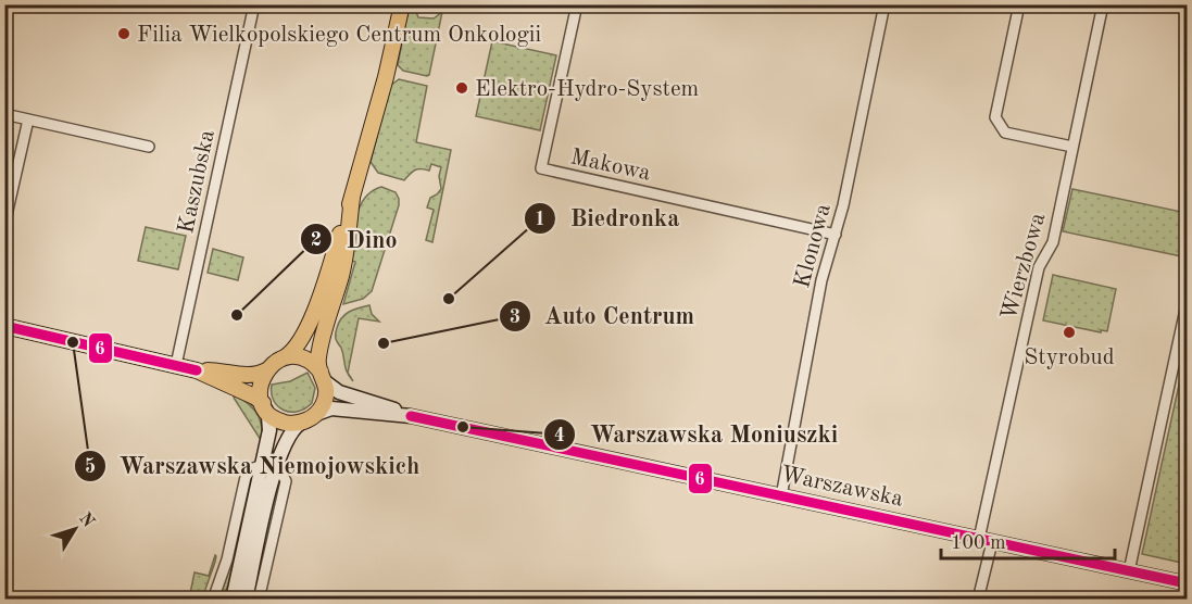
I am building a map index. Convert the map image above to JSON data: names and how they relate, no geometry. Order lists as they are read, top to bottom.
{
  "streets": {
    "main road": ["Warszawska"],
    "street": [
      "Makowa",
      "Kaszubska",
      "Klonowa",
      "Wierzbowa"
    ]
  },
  "crossings": [
    ["Makowa", "Klonowa"],
    ["Klonowa", "Warszawska"],
    ["Wierzbowa", "Warszawska"]
  ],
  "places": [
    "Filia Wielkopolskiego Centrum Onkologii",
    "Elektro-Hydro-System",
    "Biedronka",
    "Dino",
    "Styrobud",
    "Warszawska Niemojowskich",
    "Auto Centrum",
    "Warszawska Moniuszki"
  ],
  "lines": ["transit line 6"],
  "scale_bar": "100 m",
  "north": "top right"
}
